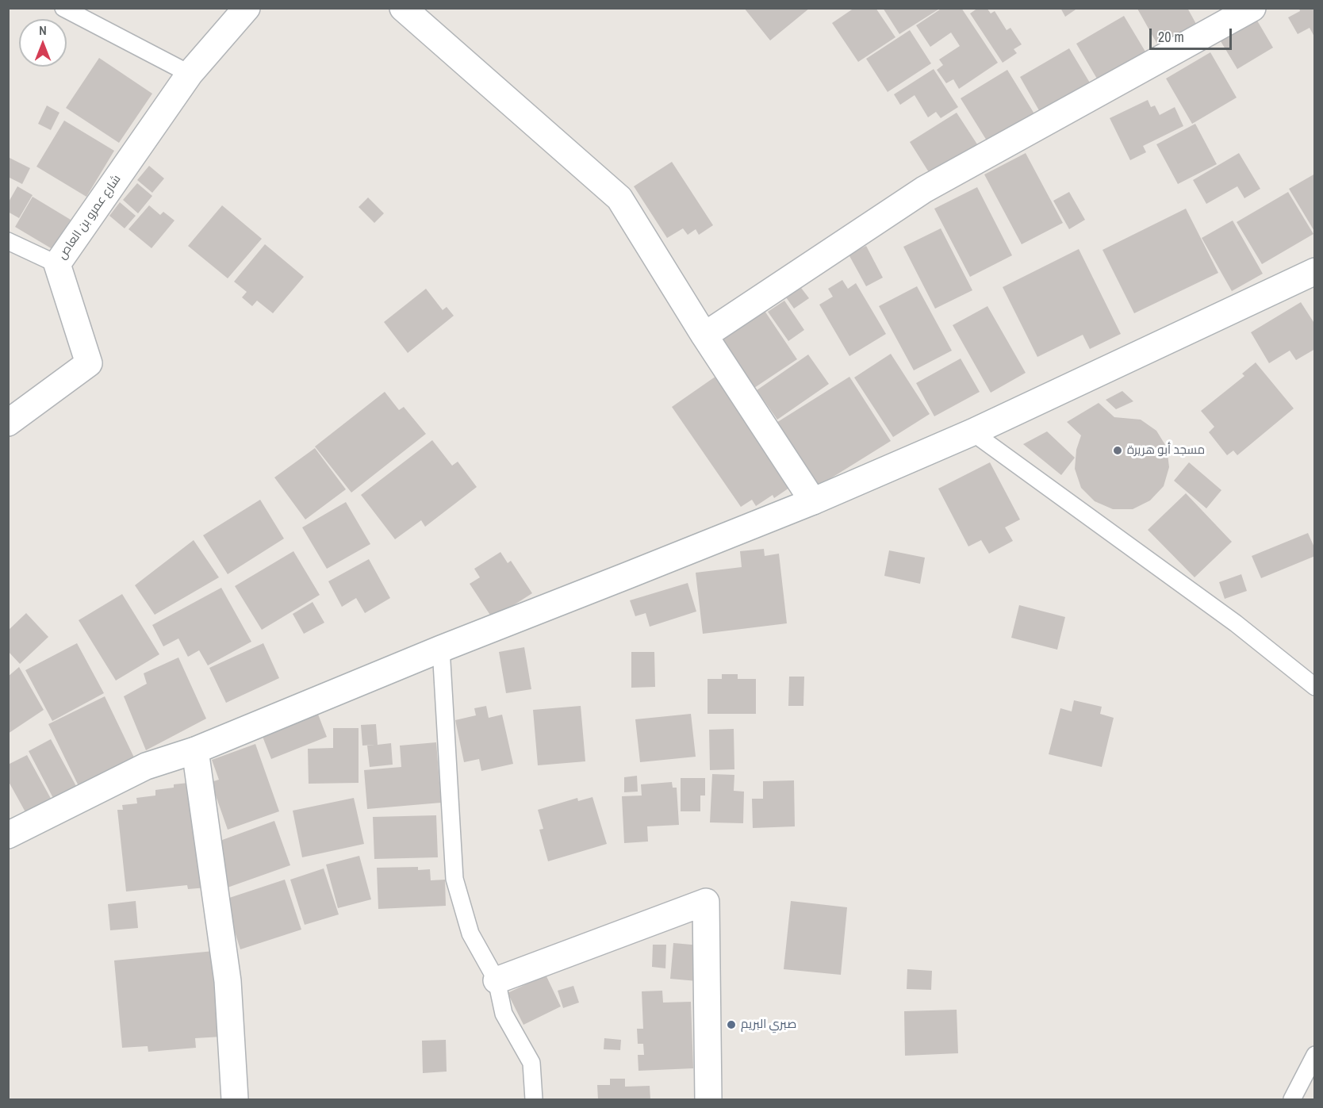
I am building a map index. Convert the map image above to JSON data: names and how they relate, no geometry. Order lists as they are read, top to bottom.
{
  "streets": {
    "street": ["شارع عمرو بن العاص"]
  },
  "places": ["مسجد أبو هريرة", "صبري البريم"],
  "scale_bar": "20 m",
  "north": "top"
}
